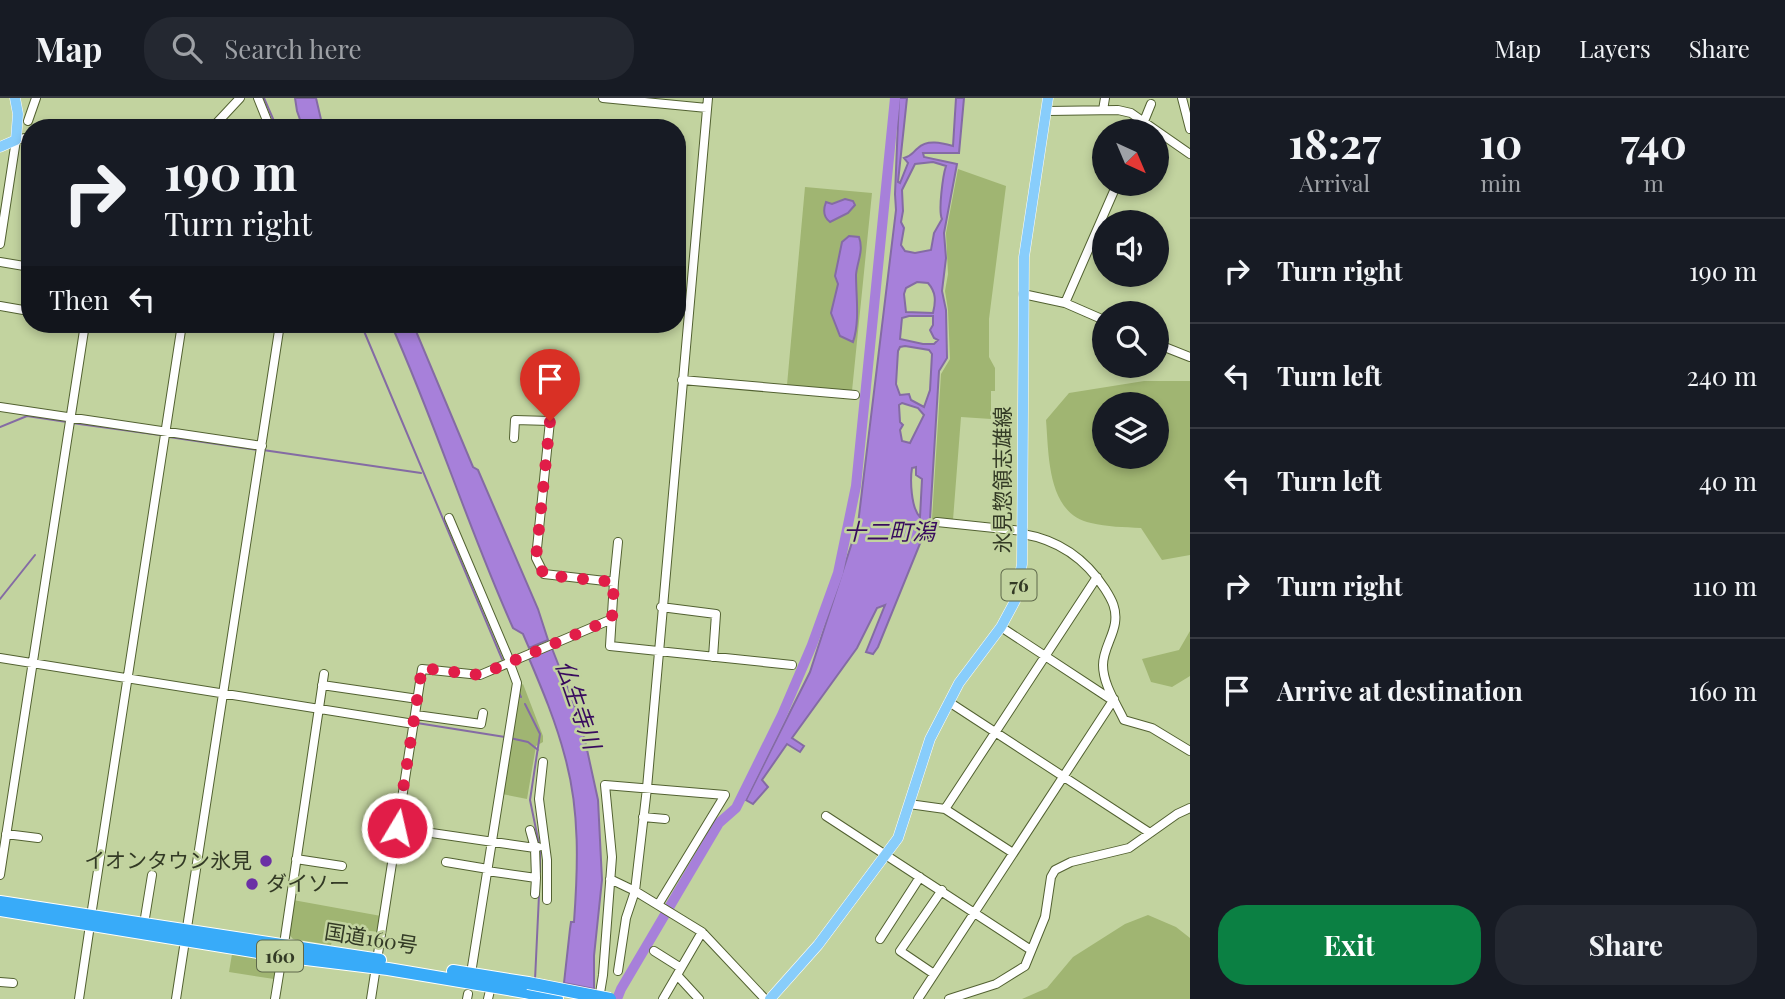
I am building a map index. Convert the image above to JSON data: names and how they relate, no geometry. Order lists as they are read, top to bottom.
{
  "streets": {
    "highway": ["国道160号", "160"],
    "main road": ["氷見惣領志雄線", "76"]
  },
  "water": ["十二町潟", "仏生寺川"],
  "places": ["イオンタウン氷見", "ダイソー"],
  "north": "bottom right",
  "page": {
    "header": "Map",
    "search": "Search here",
    "nav": ["Map", "Layers", "Share"],
    "eta": [
      "18:27",
      "Arrival",
      "10",
      "min",
      "740",
      "m"
    ],
    "turn": ["190 m", "Turn right"],
    "list": [
      {
        "name": "Turn right",
        "value": "190 m"
      },
      {
        "name": "Turn left",
        "value": "240 m"
      },
      {
        "name": "Turn left",
        "value": "40 m"
      },
      {
        "name": "Turn right",
        "value": "110 m"
      },
      {
        "name": "Arrive at destination",
        "value": "160 m"
      }
    ],
    "then": "Then",
    "buttons": ["Exit", "Share"]
  }
}
